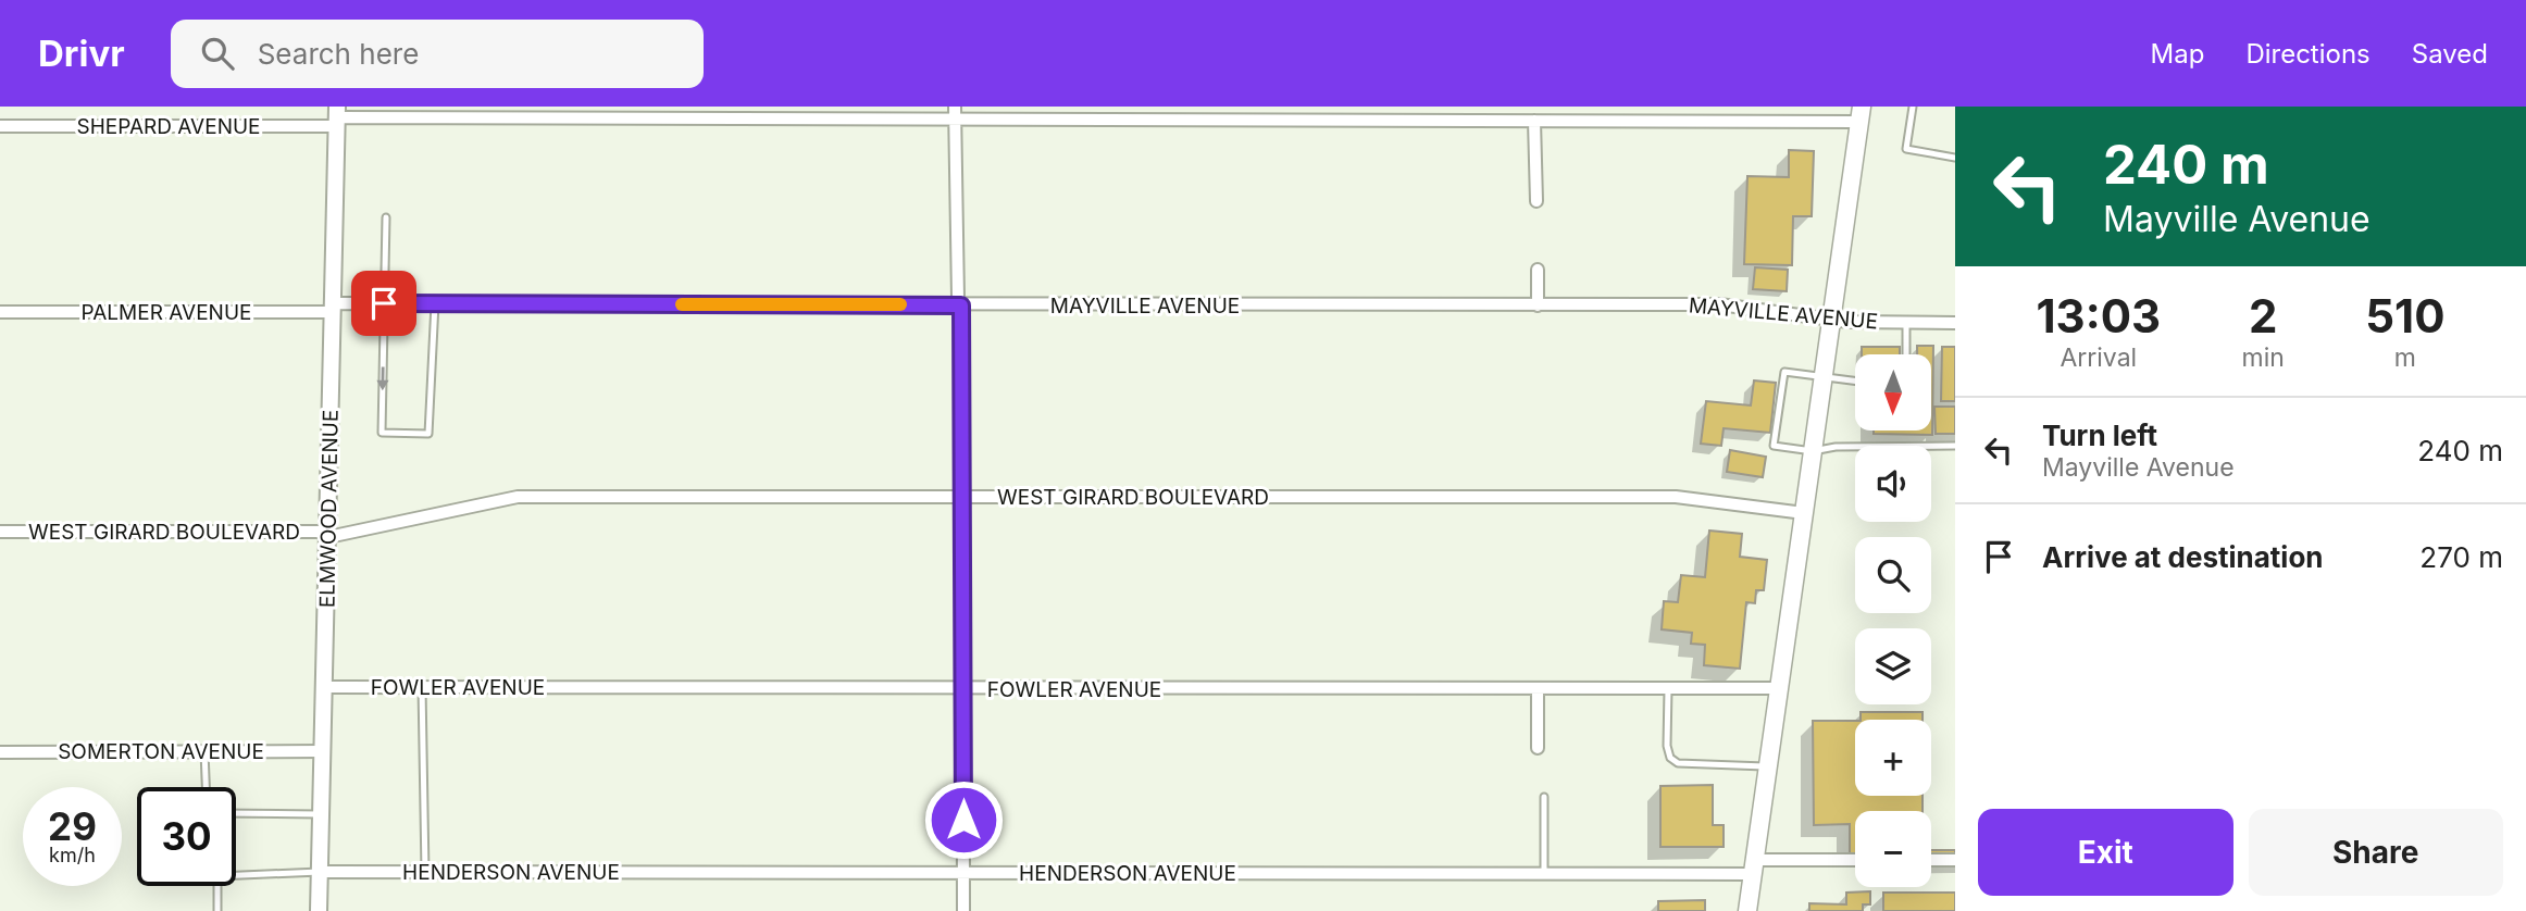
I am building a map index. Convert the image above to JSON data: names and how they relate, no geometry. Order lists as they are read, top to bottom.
{
  "streets": {
    "street": [
      "SHEPARD AVENUE",
      "MAYVILLE AVENUE",
      "PALMER AVENUE",
      "WEST GIRARD BOULEVARD",
      "ELMWOOD AVENUE",
      "FOWLER AVENUE",
      "SOMERTON AVENUE",
      "HENDERSON AVENUE"
    ]
  },
  "crossings": [
    ["SHEPARD AVENUE", "ELMWOOD AVENUE"],
    ["MAYVILLE AVENUE", "PALMER AVENUE"],
    ["MAYVILLE AVENUE", "ELMWOOD AVENUE"],
    ["PALMER AVENUE", "ELMWOOD AVENUE"],
    ["WEST GIRARD BOULEVARD", "ELMWOOD AVENUE"],
    ["ELMWOOD AVENUE", "FOWLER AVENUE"],
    ["ELMWOOD AVENUE", "SOMERTON AVENUE"],
    ["ELMWOOD AVENUE", "HENDERSON AVENUE"]
  ],
  "north": "bottom",
  "page": {
    "header": "Drivr",
    "search": "Search here",
    "nav": ["Map", "Directions", "Saved"],
    "turn": ["240 m", "Mayville Avenue"],
    "eta": [
      "13:03",
      "Arrival",
      "2",
      "min",
      "510",
      "m"
    ],
    "map_buttons": ["+", "−"],
    "list": [
      {
        "name": "Turn left",
        "note": "Mayville Avenue",
        "value": "240 m"
      },
      {
        "name": "Arrive at destination",
        "value": "270 m"
      }
    ],
    "speed": "29 km/h",
    "limit": "30",
    "buttons": ["Exit", "Share"]
  }
}
